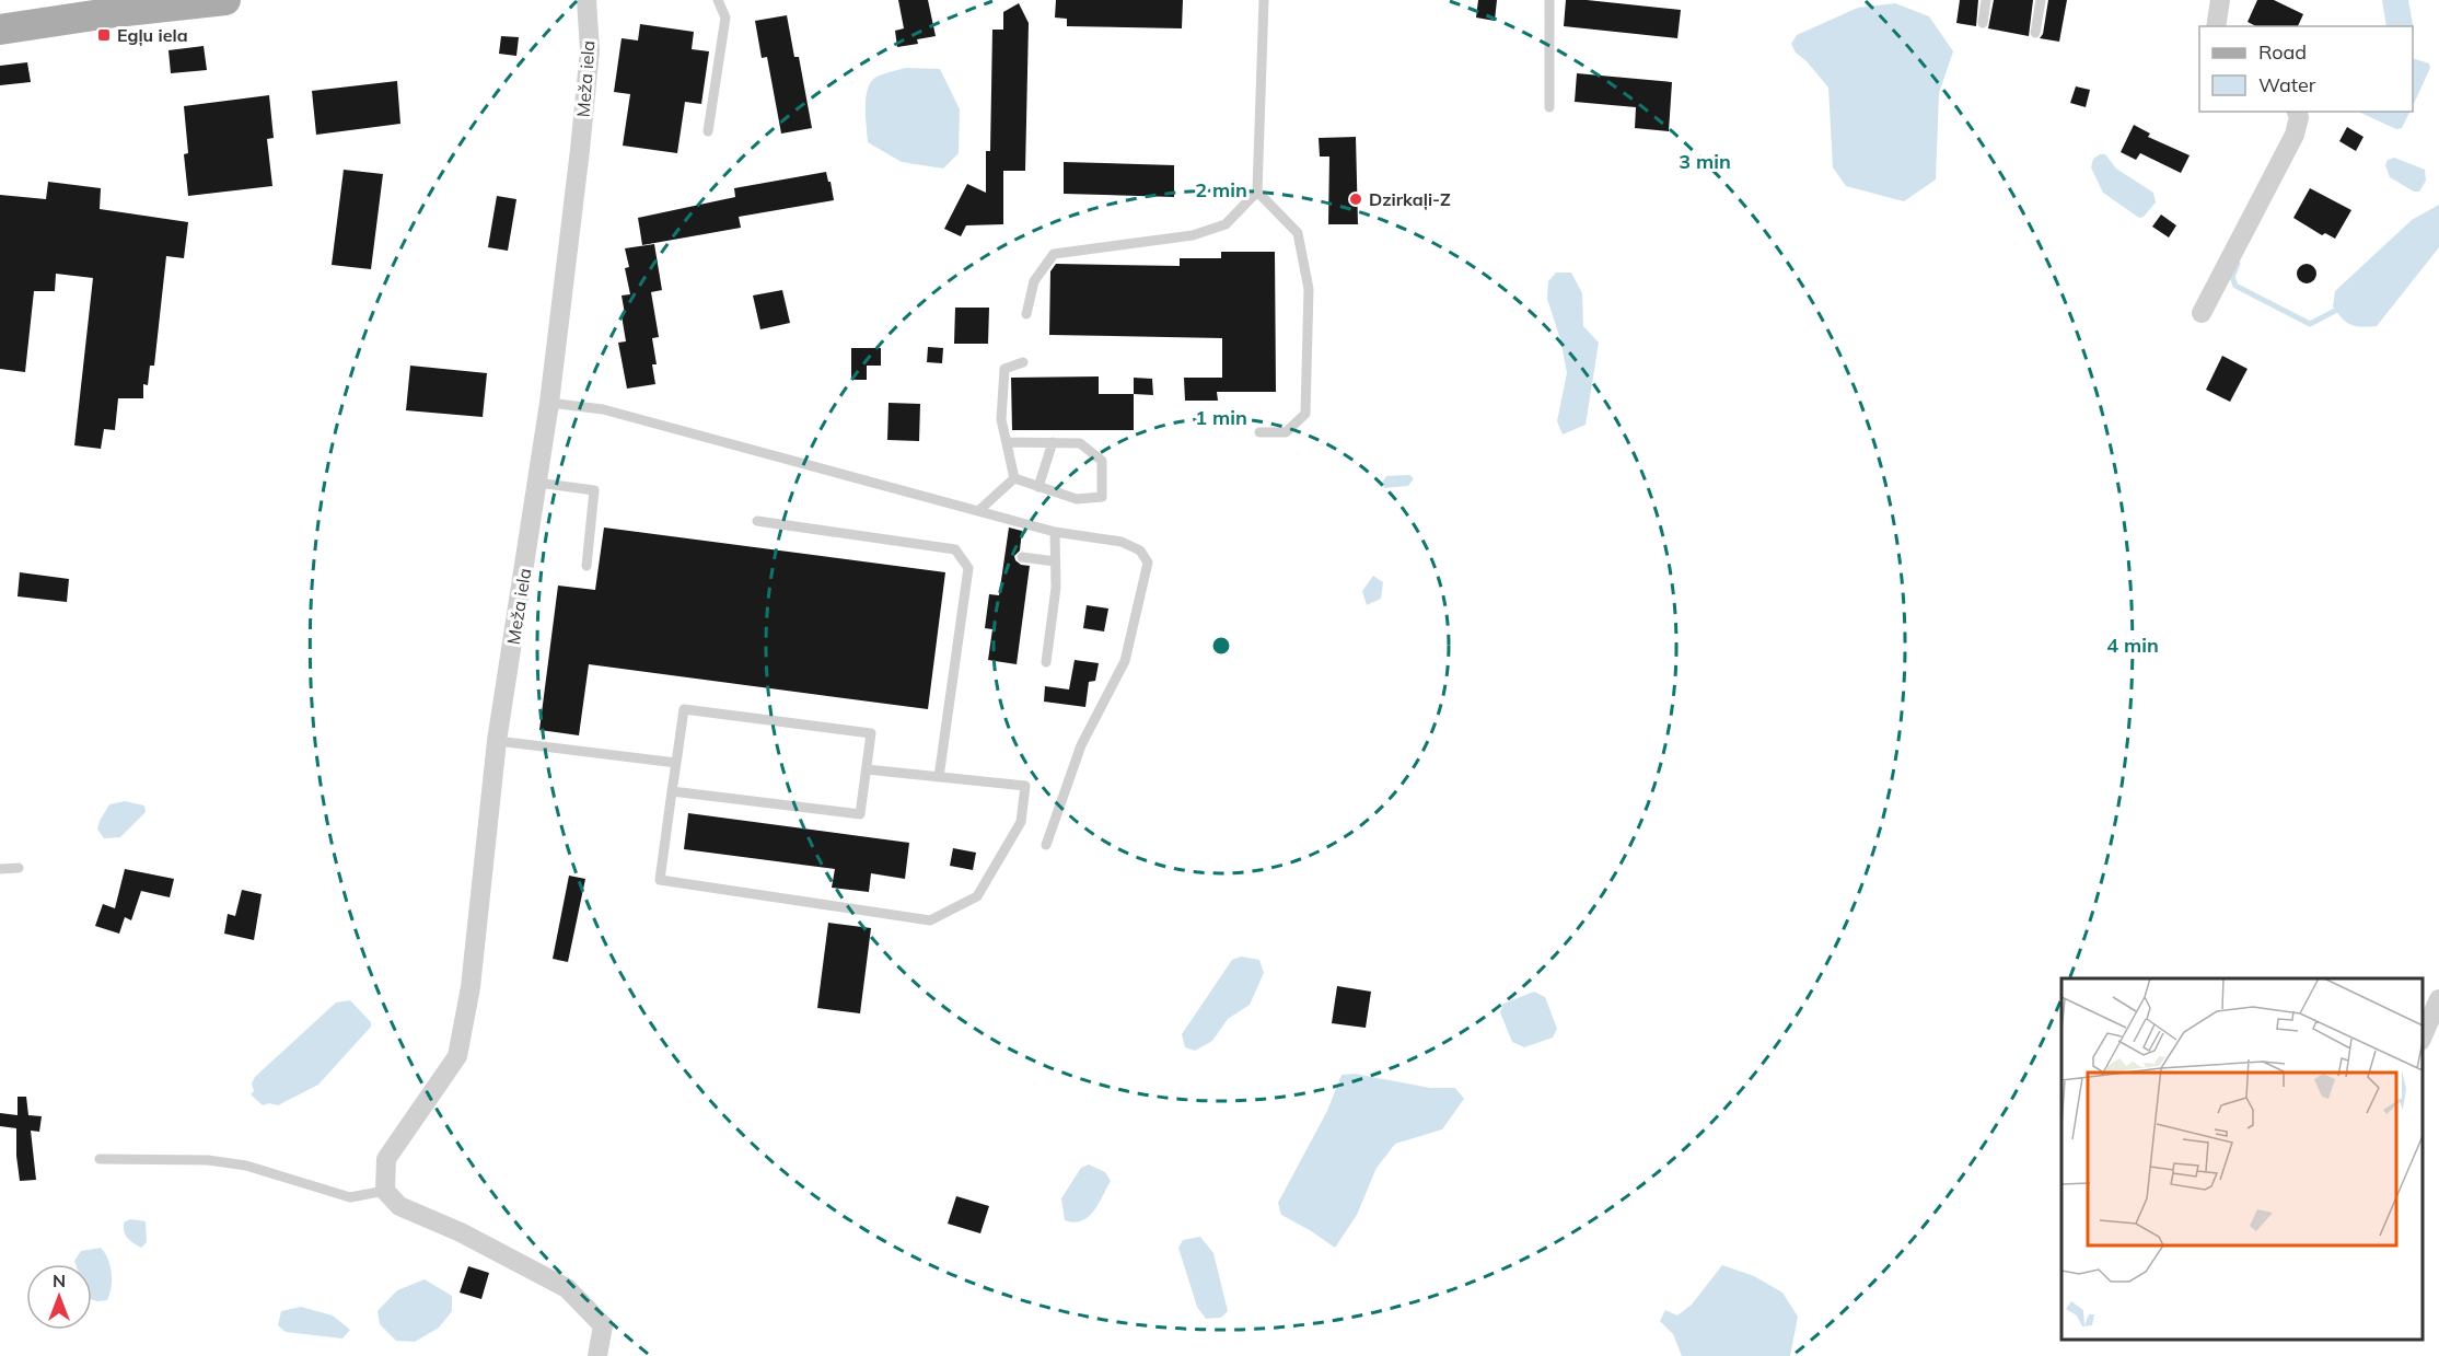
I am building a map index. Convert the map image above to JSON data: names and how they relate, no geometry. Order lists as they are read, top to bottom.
{
  "streets": {
    "street": ["Meža iela"]
  },
  "places": {
    "transit": ["Egļu iela"],
    "other": ["Dzirkaļi-Z"]
  },
  "legend": ["Road", "Water"],
  "north": "top",
  "rings": [
    "3 min",
    "2 min",
    "1 min",
    "4 min"
  ]
}
